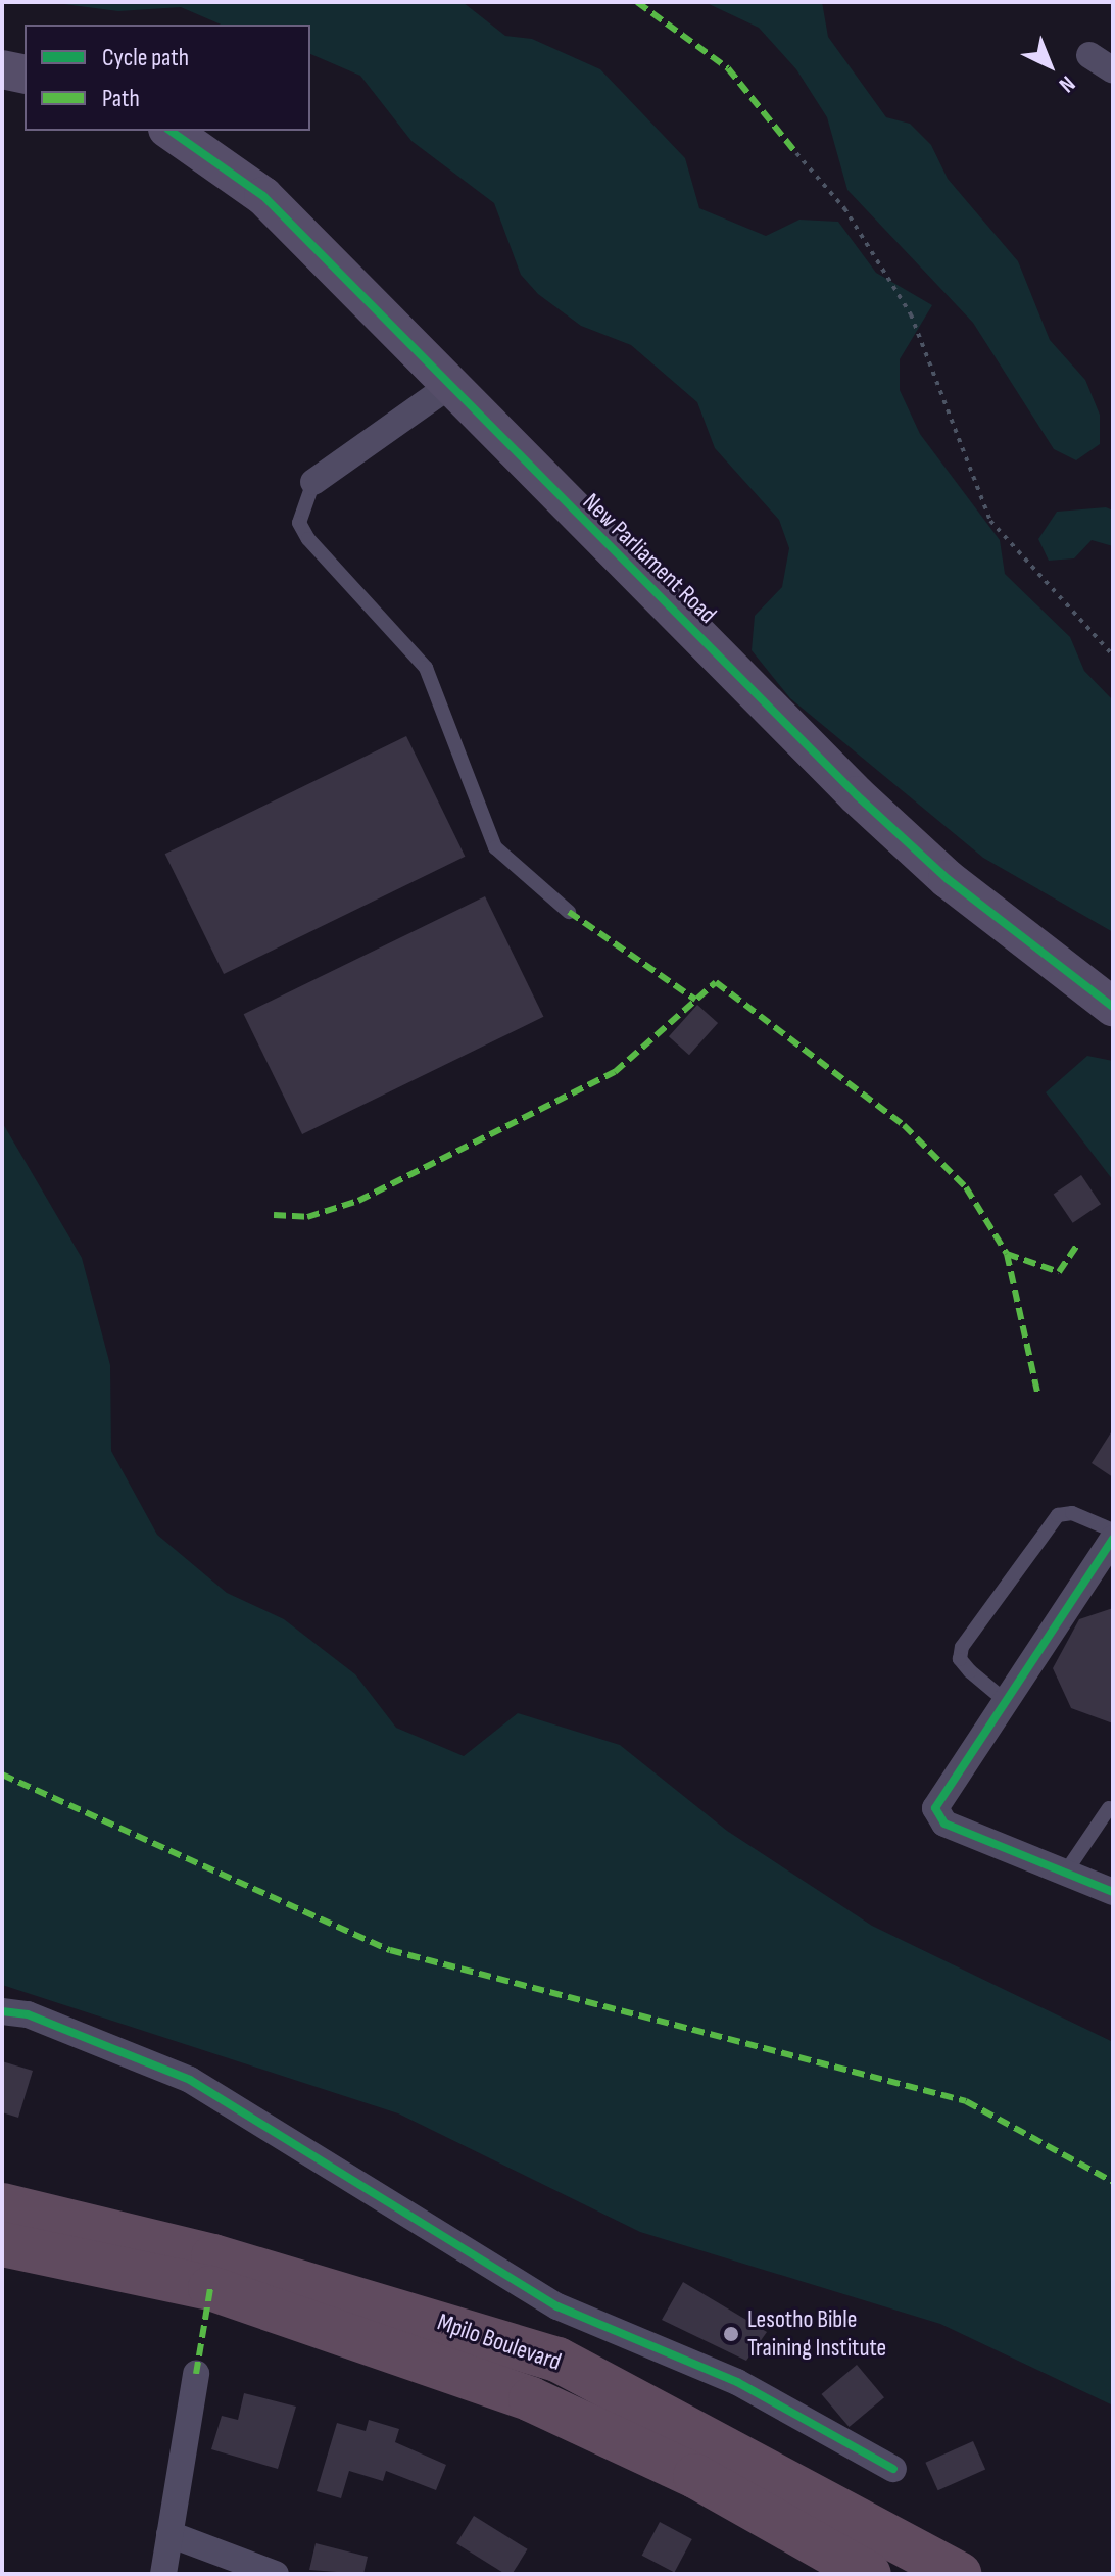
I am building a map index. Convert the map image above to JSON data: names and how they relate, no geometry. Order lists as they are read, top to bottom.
{
  "streets": {
    "highway": ["Mpilo Boulevard"],
    "street": ["New Parliament Road"]
  },
  "places": ["Lesotho Bible Training Institute"],
  "legend": ["Cycle path", "Path"],
  "north": "bottom right"
}
